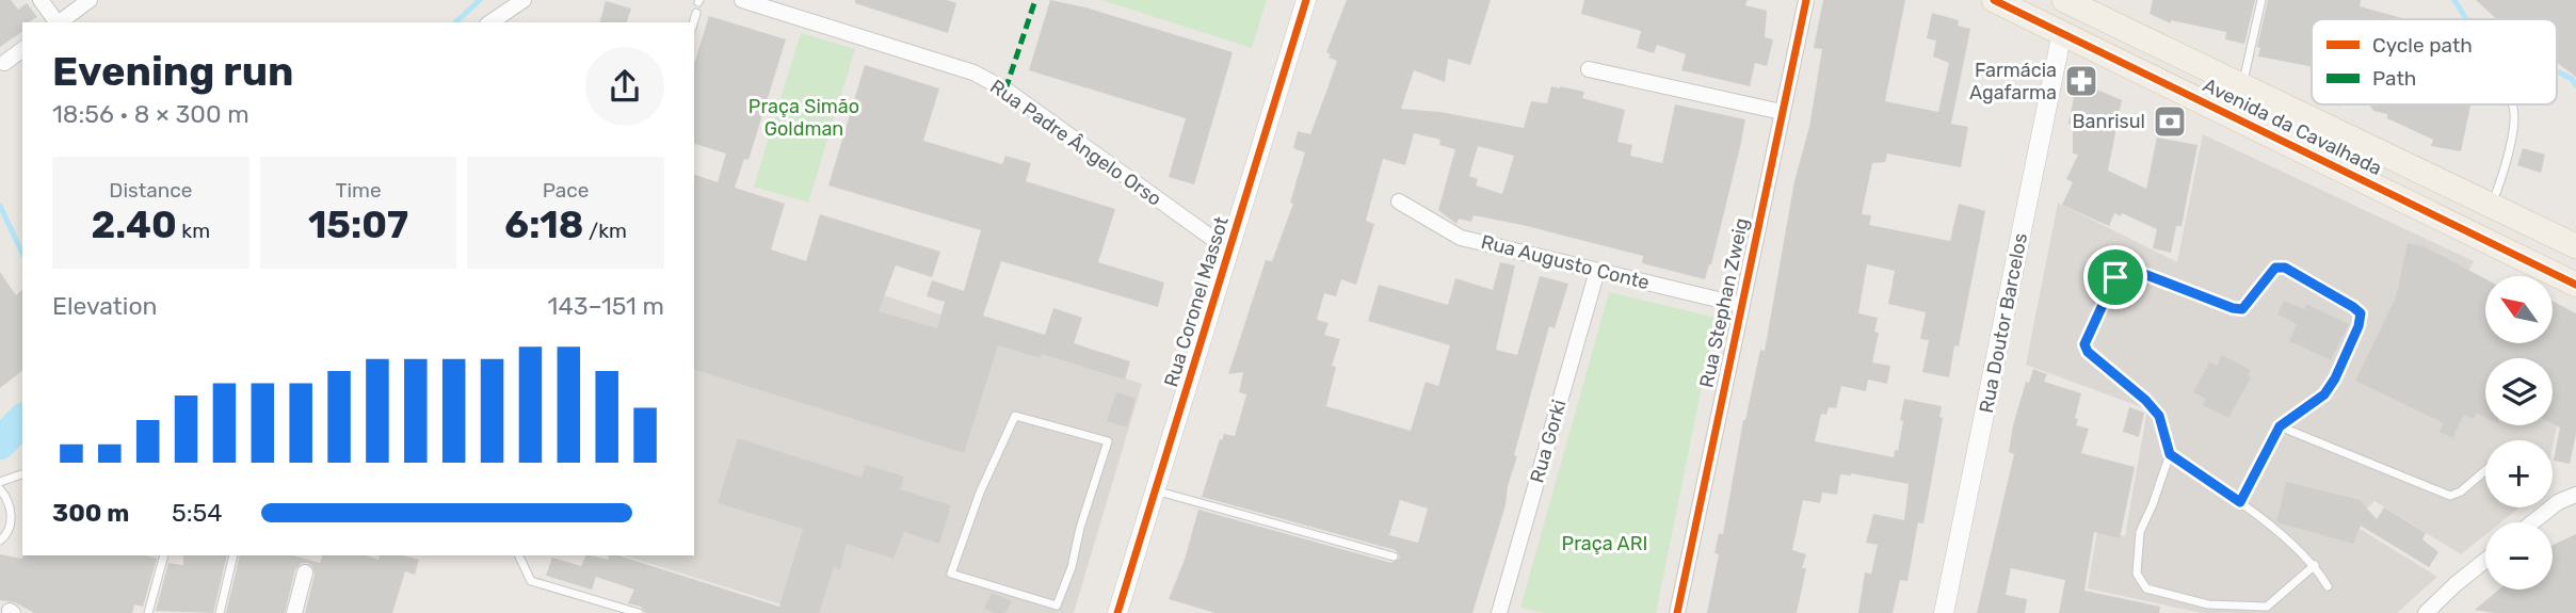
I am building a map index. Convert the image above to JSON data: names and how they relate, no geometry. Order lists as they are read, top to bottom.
{
  "streets": {
    "main road": ["Avenida da Cavalhada"],
    "street": [
      "Rua Padre Ângelo Orso",
      "Rua Augusto Conte",
      "Rua Coronel Massot",
      "Rua Stephan Zweig",
      "Rua Doutor Barcelos",
      "Rua Gorki"
    ]
  },
  "crossings": [
    ["Avenida da Cavalhada", "Rua Doutor Barcelos"],
    ["Rua Padre Ângelo Orso", "Rua Coronel Massot"],
    ["Rua Augusto Conte", "Rua Stephan Zweig"],
    ["Rua Augusto Conte", "Rua Gorki"]
  ],
  "parks": ["Praça Simão Goldman", "Praça ARI"],
  "places": {
    "pharmacy": ["Farmácia Agafarma"],
    "bank": ["Banrisul"]
  },
  "legend": ["Cycle path", "Path"],
  "north": "top left",
  "page": {
    "heading": ["Evening run", "18:56 · 8 × 300 m"],
    "stats": [
      ["Distance", "2.40 km"],
      ["Time", "15:07"],
      ["Pace", "6:18 /km"]
    ],
    "map_buttons": ["+", "−"],
    "chart": ["Elevation", "143–151 m"],
    "list": [
      {
        "name": "300 m",
        "note": "5:54"
      }
    ]
  }
}
